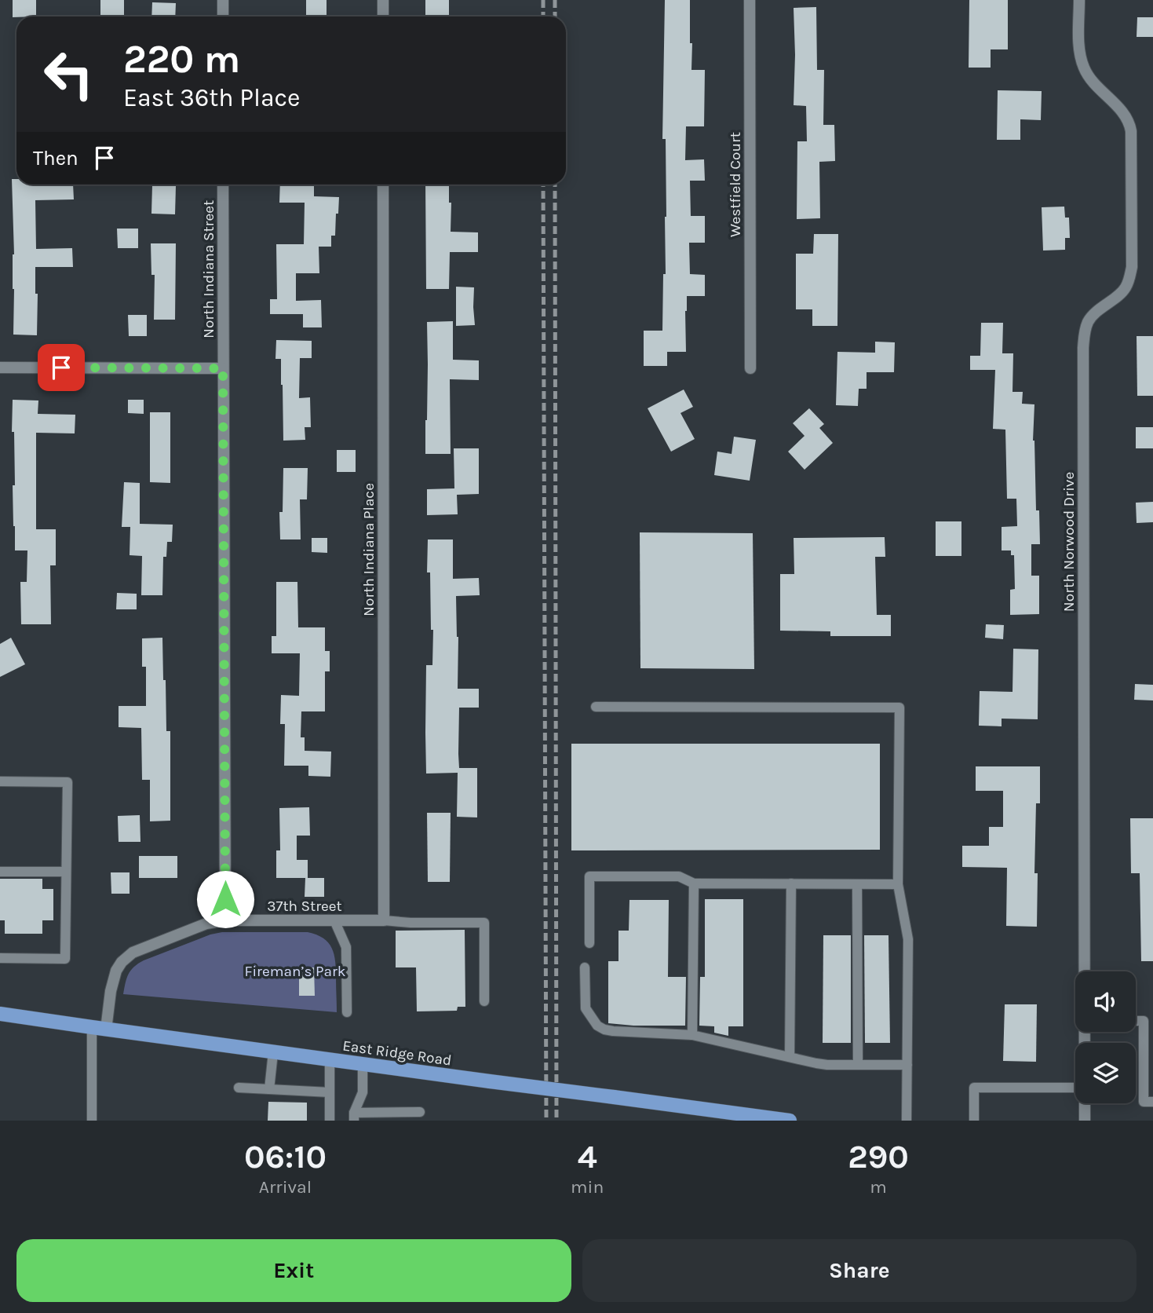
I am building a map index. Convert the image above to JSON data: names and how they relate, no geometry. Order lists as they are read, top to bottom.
{
  "streets": {
    "main road": ["East Ridge Road"],
    "street": [
      "Westfield Court",
      "North Indiana Street",
      "North Norwood Drive",
      "North Indiana Place",
      "37th Street"
    ]
  },
  "crossings": [
    ["North Indiana Street", "37th Street"],
    ["North Indiana Place", "37th Street"],
    ["37th Street", "East Ridge Road"]
  ],
  "parks": ["Fireman’s Park"],
  "page": {
    "turn": ["220 m", "East 36th Place"],
    "then": "Then",
    "eta": [
      "06:10",
      "Arrival",
      "4",
      "min",
      "290",
      "m"
    ],
    "buttons": ["Exit", "Share"]
  }
}
